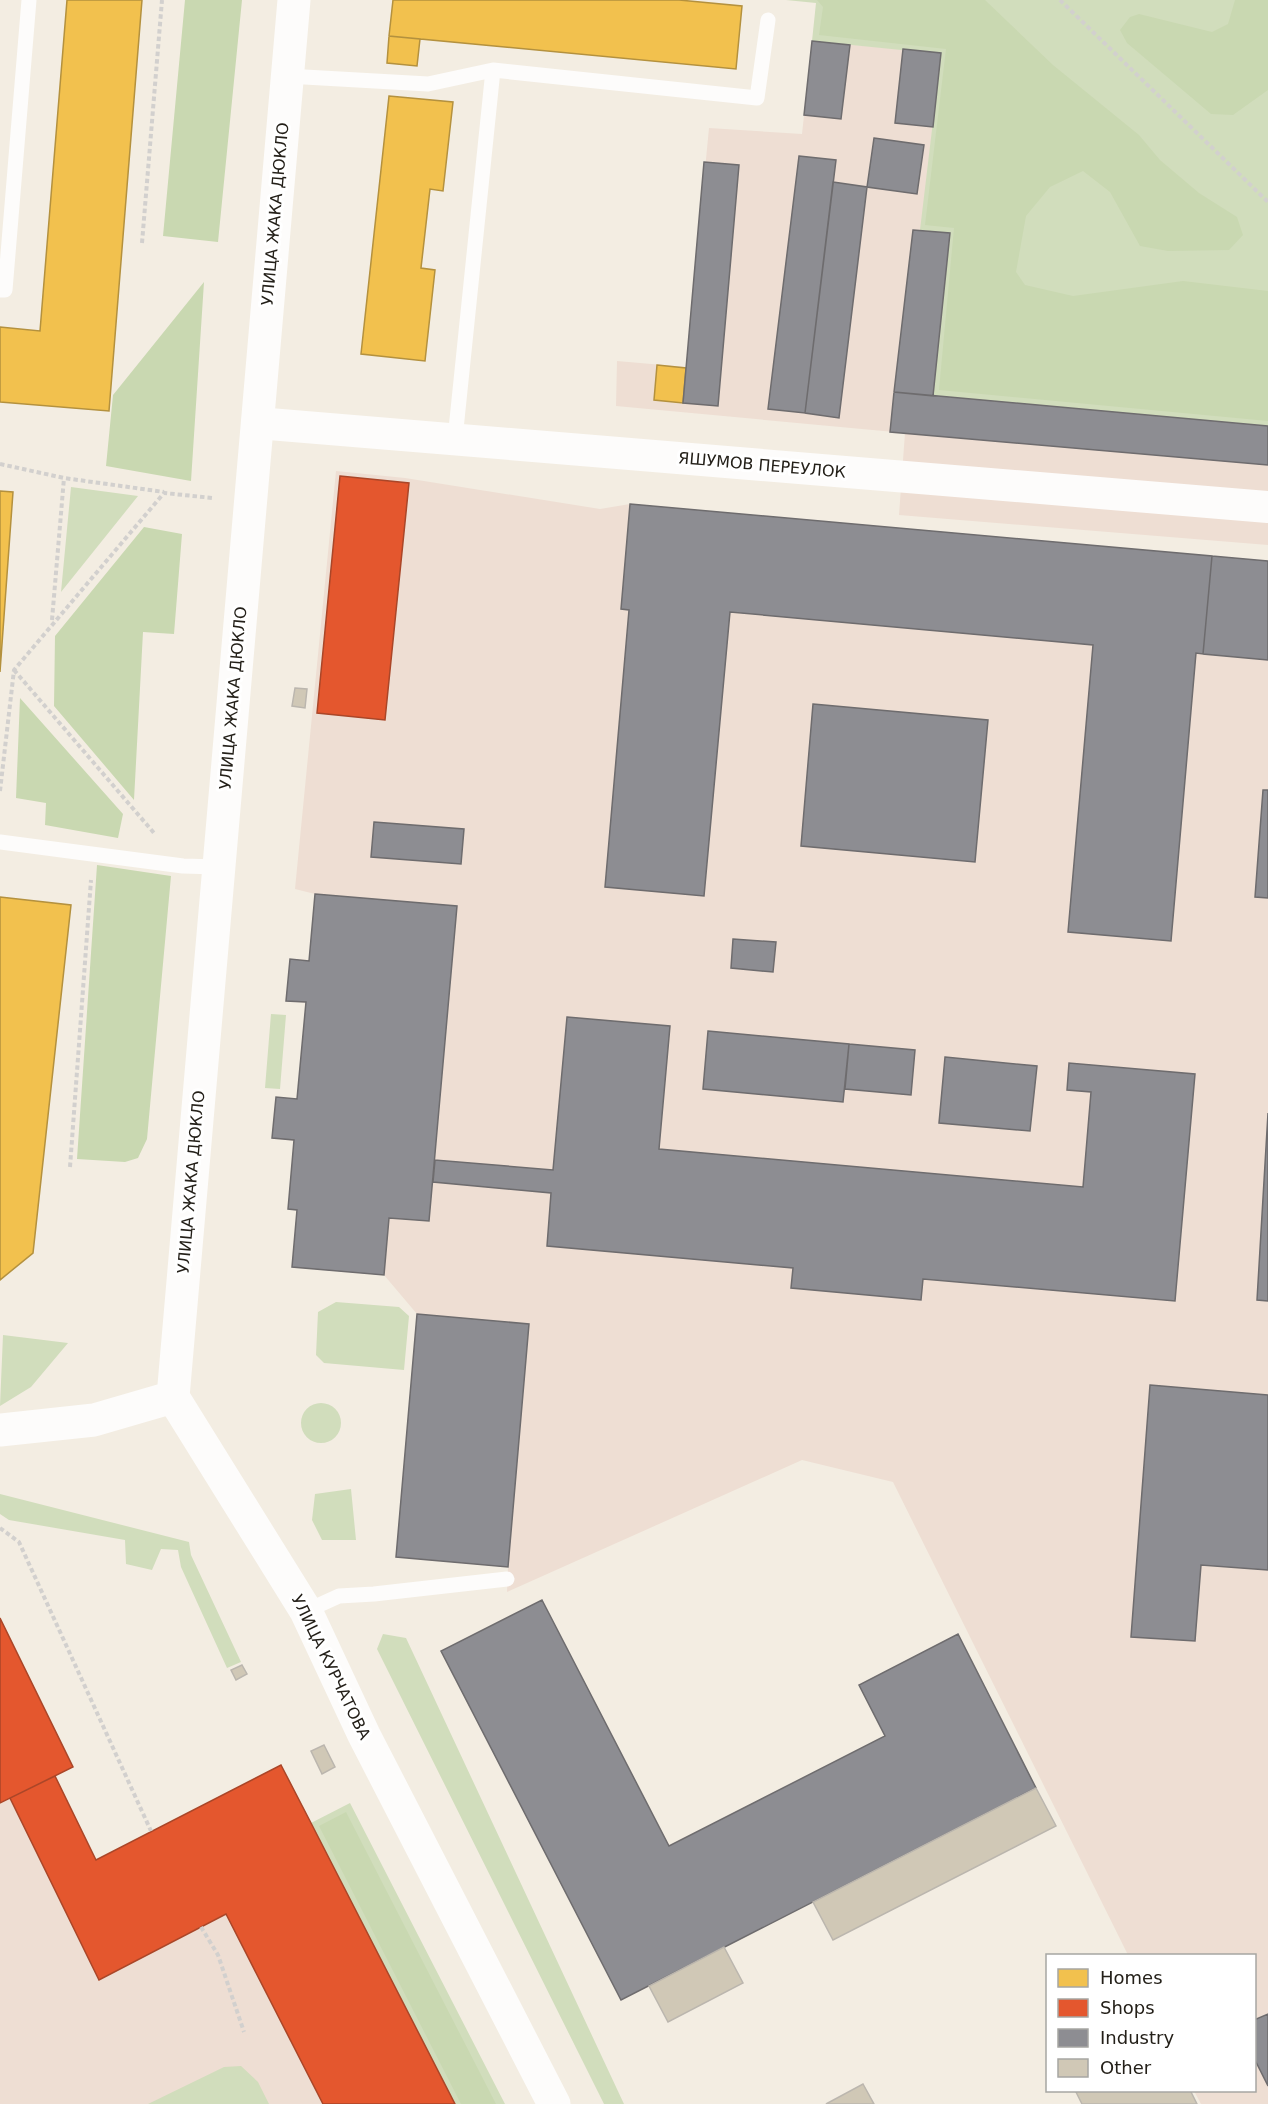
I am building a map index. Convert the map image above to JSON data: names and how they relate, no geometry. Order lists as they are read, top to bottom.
{
  "streets": {
    "street": ["УЛИЦА ЖАКА ДЮКЛО", "ЯШУМОВ ПЕРЕУЛОК", "УЛИЦА КУРЧАТОВА"]
  },
  "crossings": [
    ["УЛИЦА ЖАКА ДЮКЛО", "ЯШУМОВ ПЕРЕУЛОК"],
    ["УЛИЦА ЖАКА ДЮКЛО", "УЛИЦА КУРЧАТОВА"]
  ],
  "legend": [
    "Homes",
    "Shops",
    "Industry",
    "Other"
  ]
}
